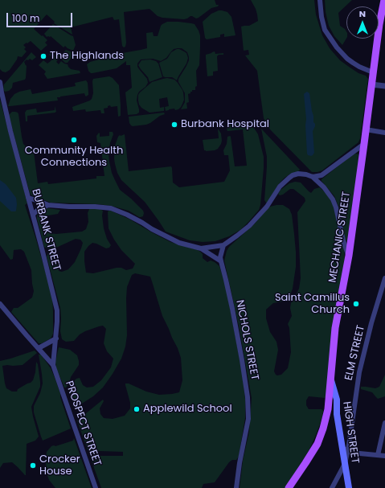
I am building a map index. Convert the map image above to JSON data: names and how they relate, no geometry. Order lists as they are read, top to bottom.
{
  "streets": {
    "main road": ["MECHANIC STREET", "HIGH STREET"],
    "street": [
      "BURBANK STREET",
      "NICHOLS STREET",
      "ELM STREET",
      "PROSPECT STREET"
    ]
  },
  "crossings": [
    ["BURBANK STREET", "PROSPECT STREET"],
    ["MECHANIC STREET", "HIGH STREET"],
    ["ELM STREET", "HIGH STREET"]
  ],
  "places": [
    "The Highlands",
    "Burbank Hospital",
    "Community Health Connections",
    "Saint Camillus Church",
    "Applewild School",
    "Crocker House"
  ],
  "scale_bar": "100 m",
  "north": "top"
}
